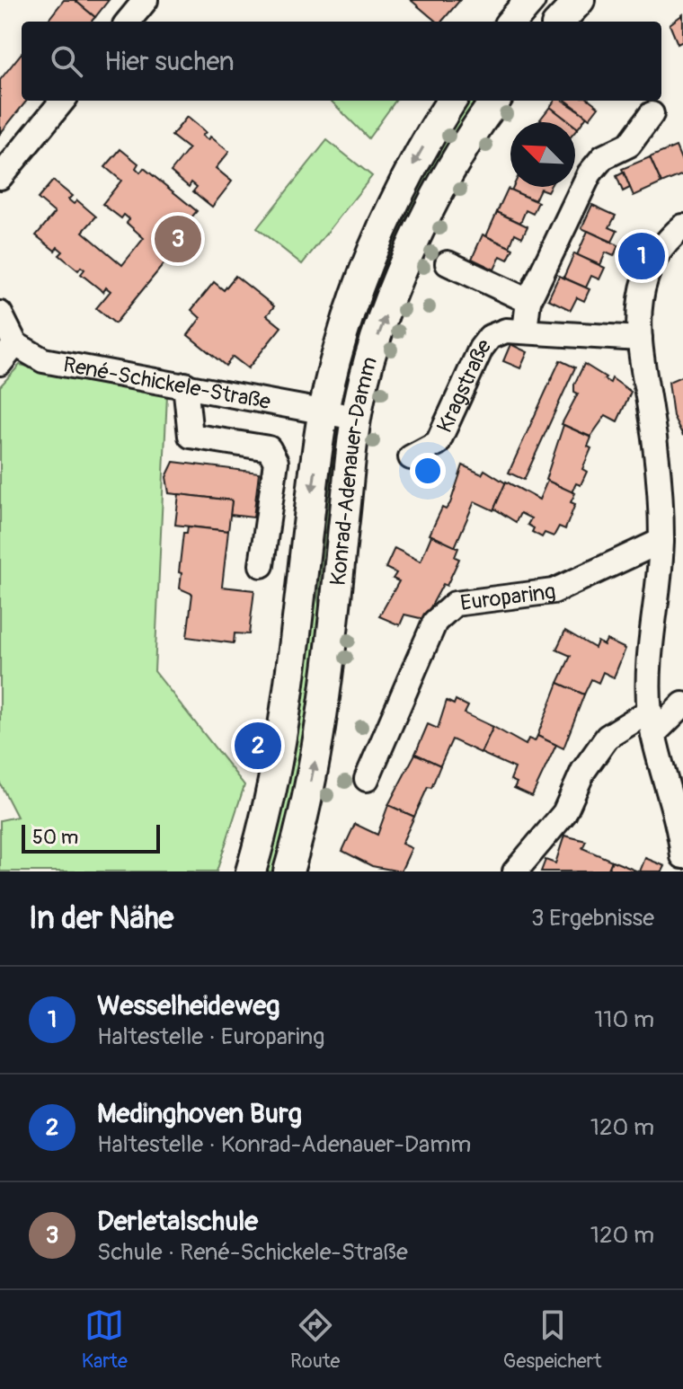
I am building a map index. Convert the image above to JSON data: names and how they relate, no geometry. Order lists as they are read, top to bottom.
{
  "streets": {
    "main road": ["Konrad-Adenauer-Damm"],
    "street": ["René-Schickele-Straße", "Kragstraße", "Europaring"]
  },
  "crossings": [
    ["René-Schickele-Straße", "Konrad-Adenauer-Damm"]
  ],
  "scale_bar": "50 m",
  "north": "top left",
  "page": {
    "search": "Hier suchen",
    "pins": ["3", "1", "2"],
    "scale": "50 m",
    "heading": ["In der Nähe", "3 Ergebnisse"],
    "list": [
      {
        "mark": "1",
        "name": "Wesselheideweg",
        "note": "Haltestelle · Europaring",
        "value": "110 m"
      },
      {
        "mark": "2",
        "name": "Medinghoven Burg",
        "note": "Haltestelle · Konrad-Adenauer-Damm",
        "value": "120 m"
      },
      {
        "mark": "3",
        "name": "Derletalschule",
        "note": "Schule · René-Schickele-Straße",
        "value": "120 m"
      }
    ],
    "nav": ["Karte", "Route", "Gespeichert"]
  }
}
